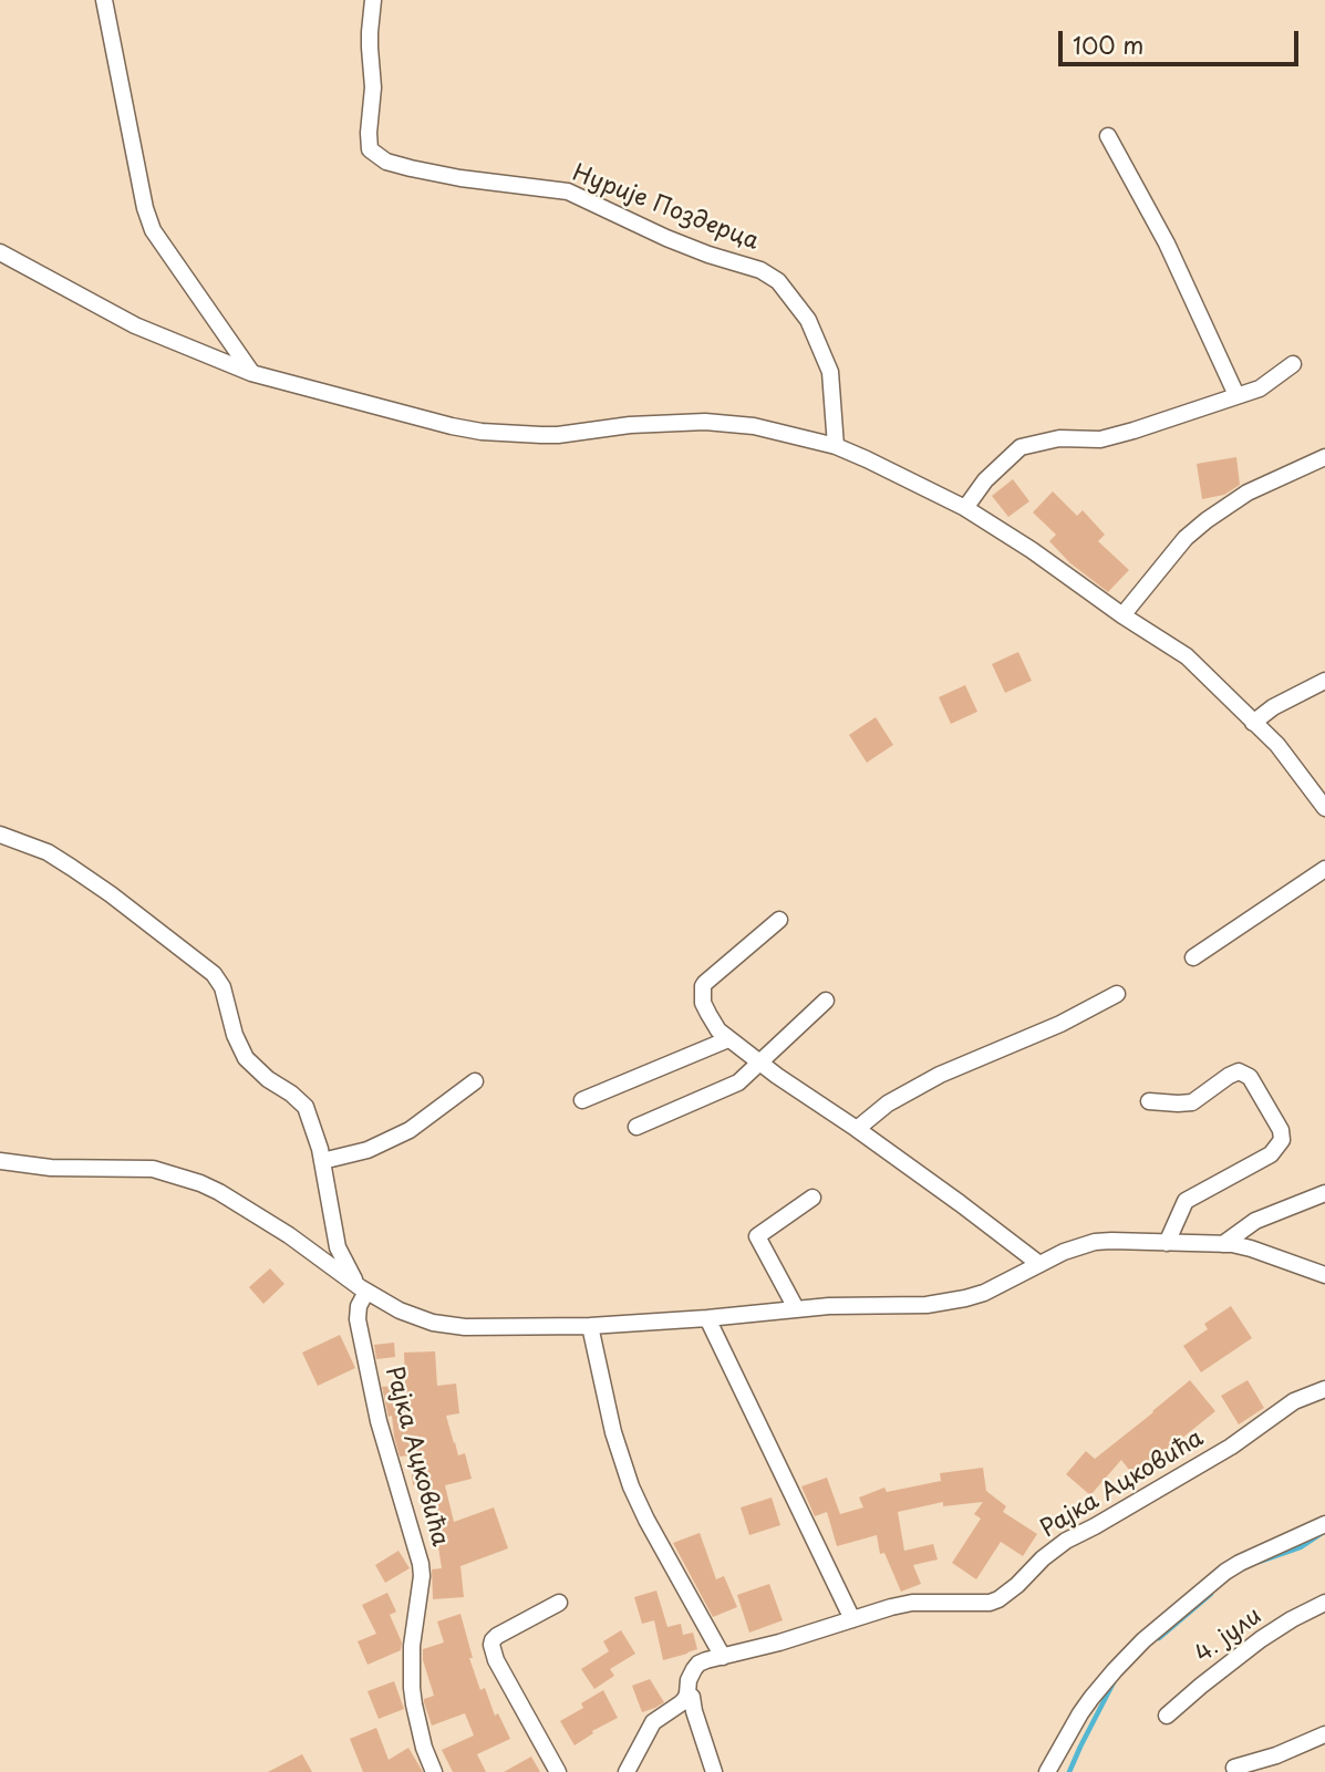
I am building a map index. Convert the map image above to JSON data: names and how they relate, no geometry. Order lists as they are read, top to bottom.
{
  "streets": {
    "street": ["Нурије Поздерца", "Рајка Ацковића", "4. јули"]
  },
  "scale_bar": "100 m"
}
